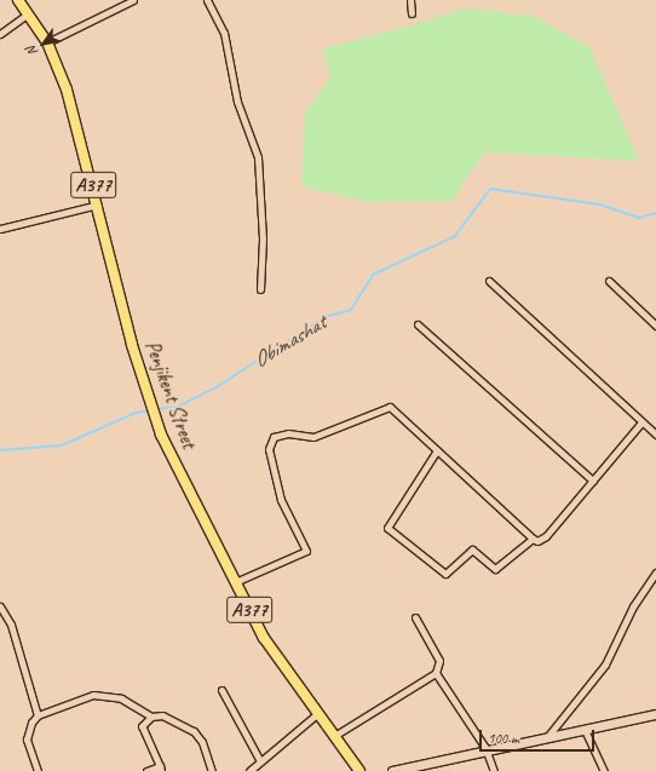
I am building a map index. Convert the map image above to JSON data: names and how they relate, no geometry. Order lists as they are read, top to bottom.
{
  "streets": {
    "main road": ["A377", "Penjikent Street"]
  },
  "water": ["Obimashat"],
  "scale_bar": "100 m",
  "north": "bottom left"
}
